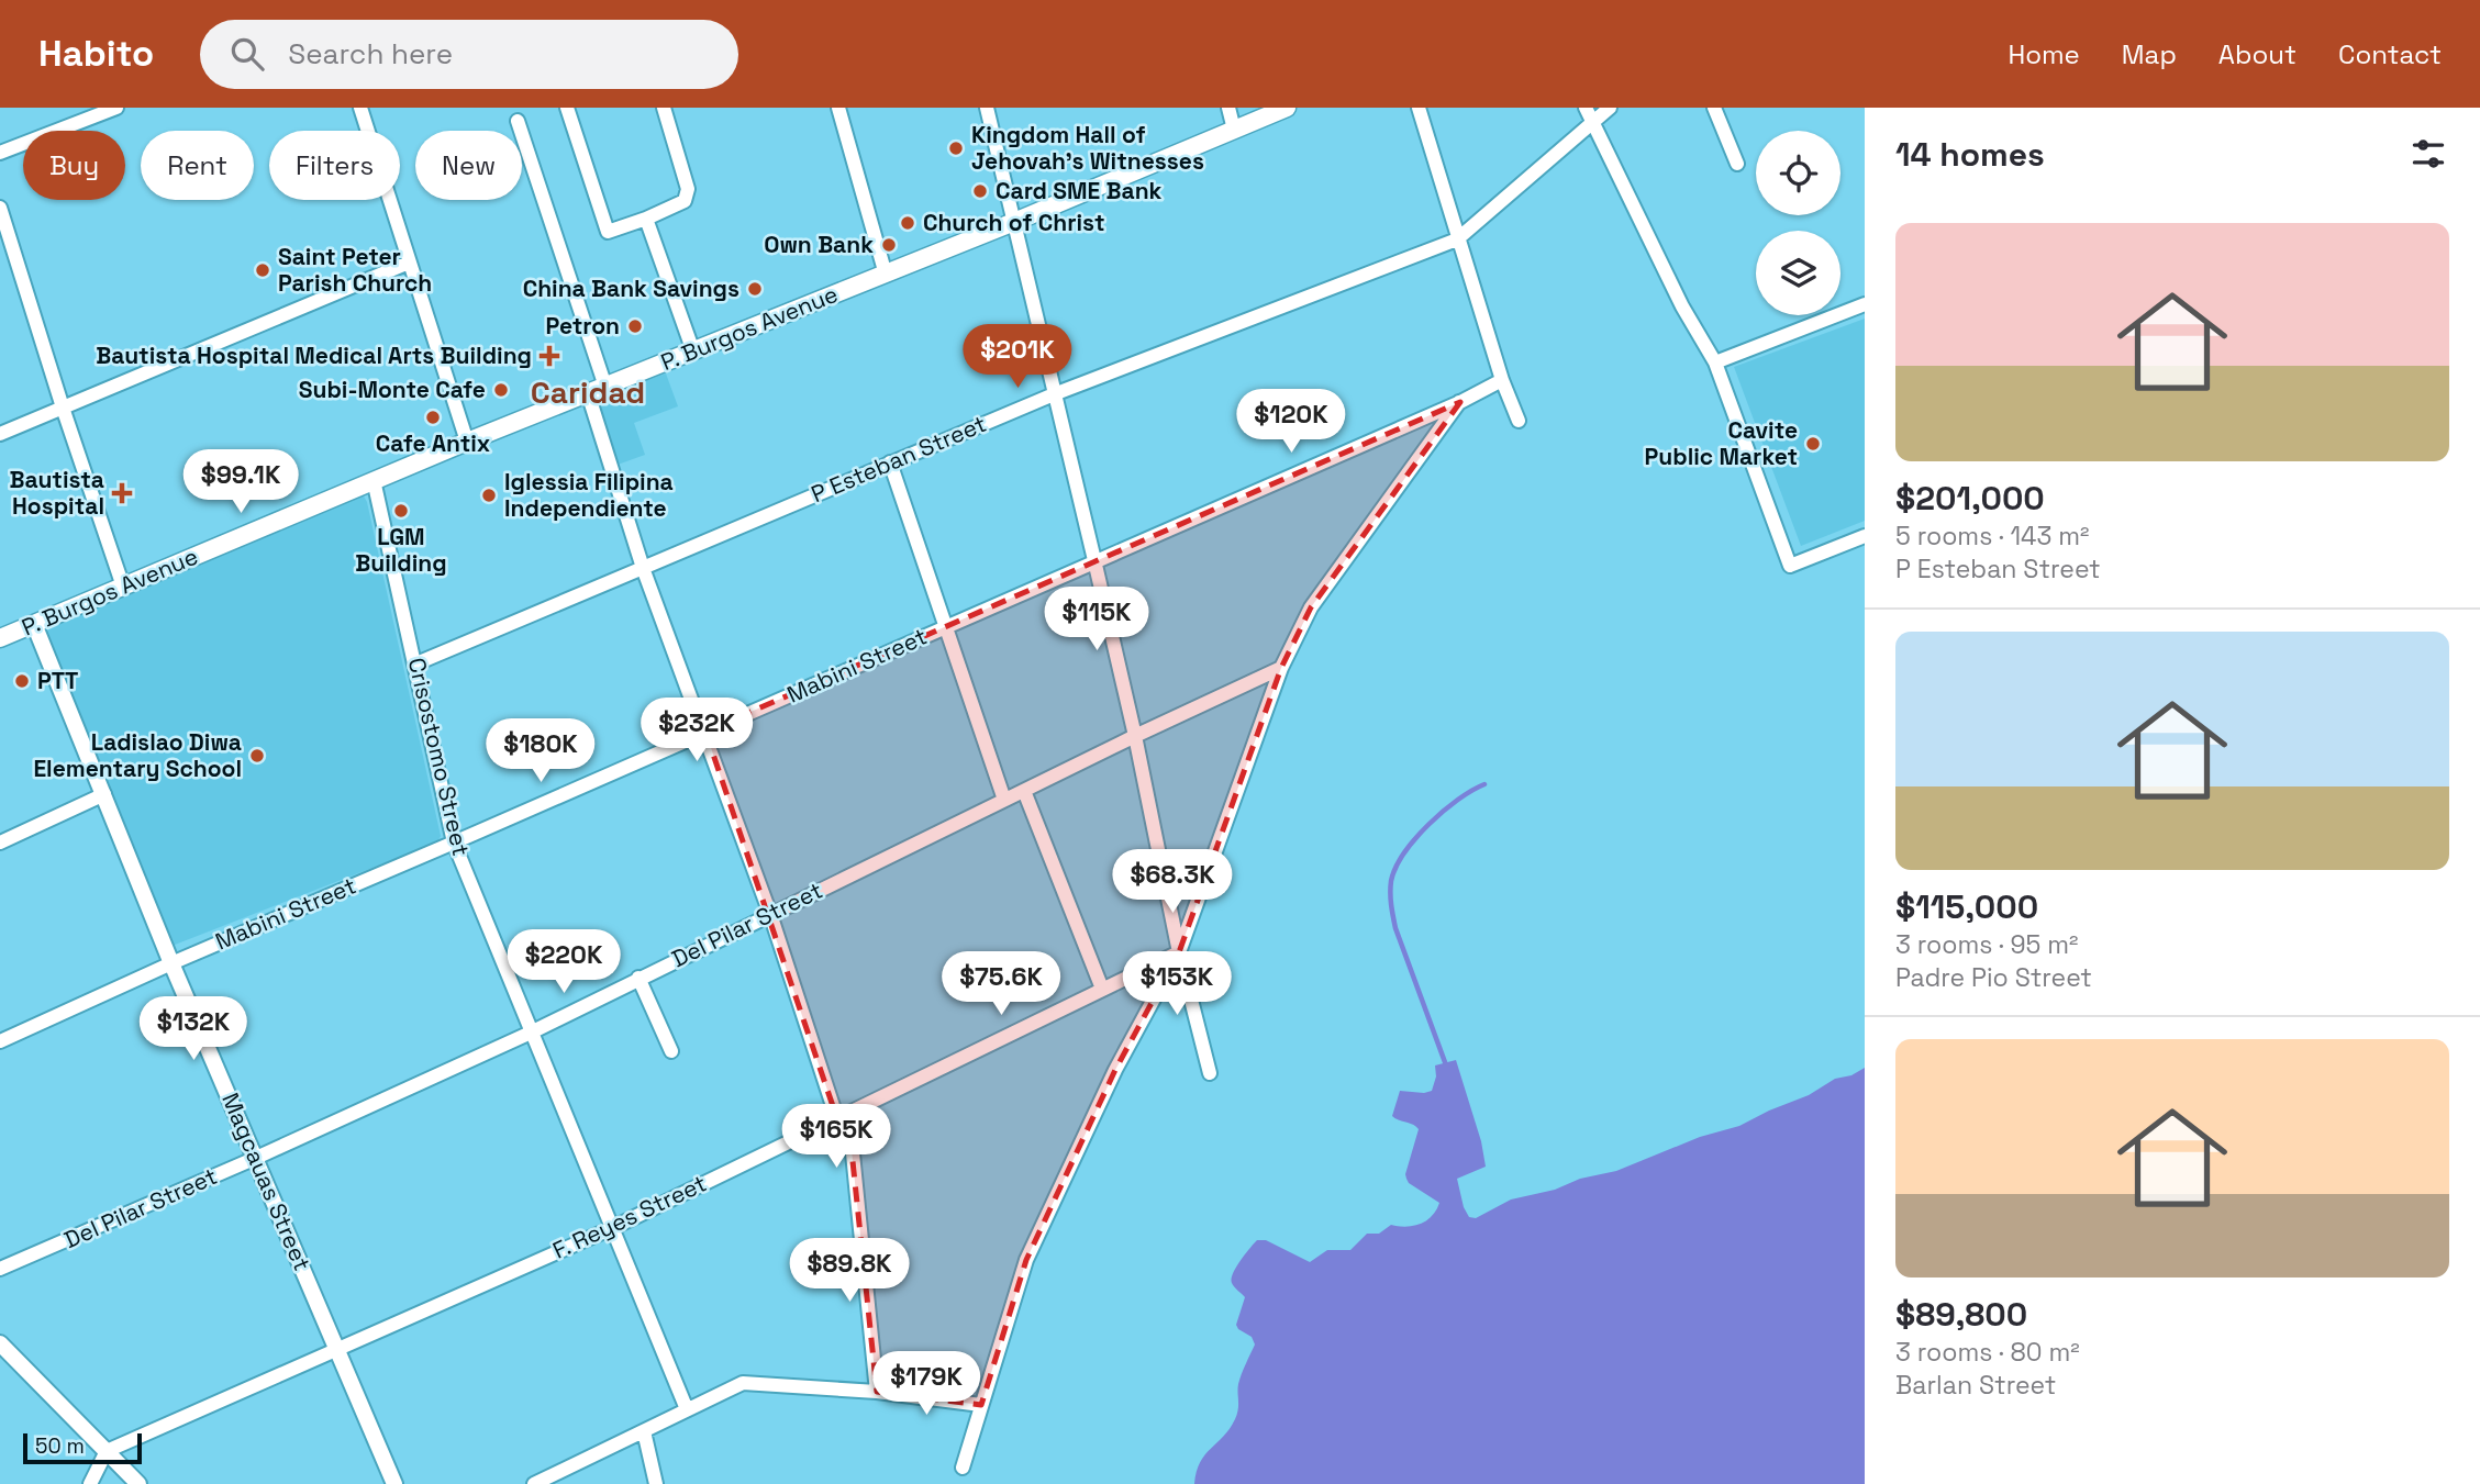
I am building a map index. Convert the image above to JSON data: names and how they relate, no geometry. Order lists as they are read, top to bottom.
{
  "streets": {
    "main road": ["P. Burgos Avenue"],
    "street": [
      "P Esteban Street",
      "Mabini Street",
      "Crisostomo Street",
      "Del Pilar Street",
      "Magcauas Street",
      "F. Reyes Street"
    ]
  },
  "crossings": [
    ["P. Burgos Avenue", "Crisostomo Street"],
    ["P. Burgos Avenue", "Magcauas Street"],
    ["P Esteban Street", "Crisostomo Street"],
    ["Mabini Street", "Crisostomo Street"],
    ["Mabini Street", "Magcauas Street"],
    ["Crisostomo Street", "Del Pilar Street"],
    ["Crisostomo Street", "F. Reyes Street"],
    ["Del Pilar Street", "Magcauas Street"],
    ["Magcauas Street", "F. Reyes Street"]
  ],
  "districts": ["Caridad"],
  "places": {
    "other": [
      "Kingdom Hall of Jehovah's Witnesses",
      "Card SME Bank",
      "Church of Christ",
      "Own Bank",
      "Saint Peter Parish Church",
      "China Bank Savings",
      "Petron",
      "Subi-Monte Cafe",
      "Cafe Antix",
      "Cavite Public Market",
      "Iglessia Filipina Independiente",
      "LGM Building",
      "PTT",
      "Ladislao Diwa Elementary School"
    ],
    "health": ["Bautista Hospital Medical Arts Building", "Bautista Hospital"]
  },
  "scale_bar": "50 m",
  "page": {
    "header": "Habito",
    "search": "Search here",
    "nav": [
      "Home",
      "Map",
      "About",
      "Contact"
    ],
    "heading": "14 homes",
    "chip": [
      "Buy",
      "Rent",
      "Filters",
      "New"
    ],
    "list": [
      {
        "name": "$201,000",
        "note": "5 rooms · 143 m² · P Esteban Street"
      },
      {
        "name": "$115,000",
        "note": "3 rooms · 95 m² · Padre Pio Street"
      },
      {
        "name": "$89,800",
        "note": "3 rooms · 80 m² · Barlan Street"
      }
    ],
    "price": [
      "$201K",
      "$120K",
      "$99.1K",
      "$115K",
      "$232K",
      "$180K",
      "$68.3K",
      "$220K",
      "$75.6K",
      "$153K",
      "$132K",
      "$165K",
      "$89.8K",
      "$179K"
    ],
    "scale": "50 m"
  }
}
